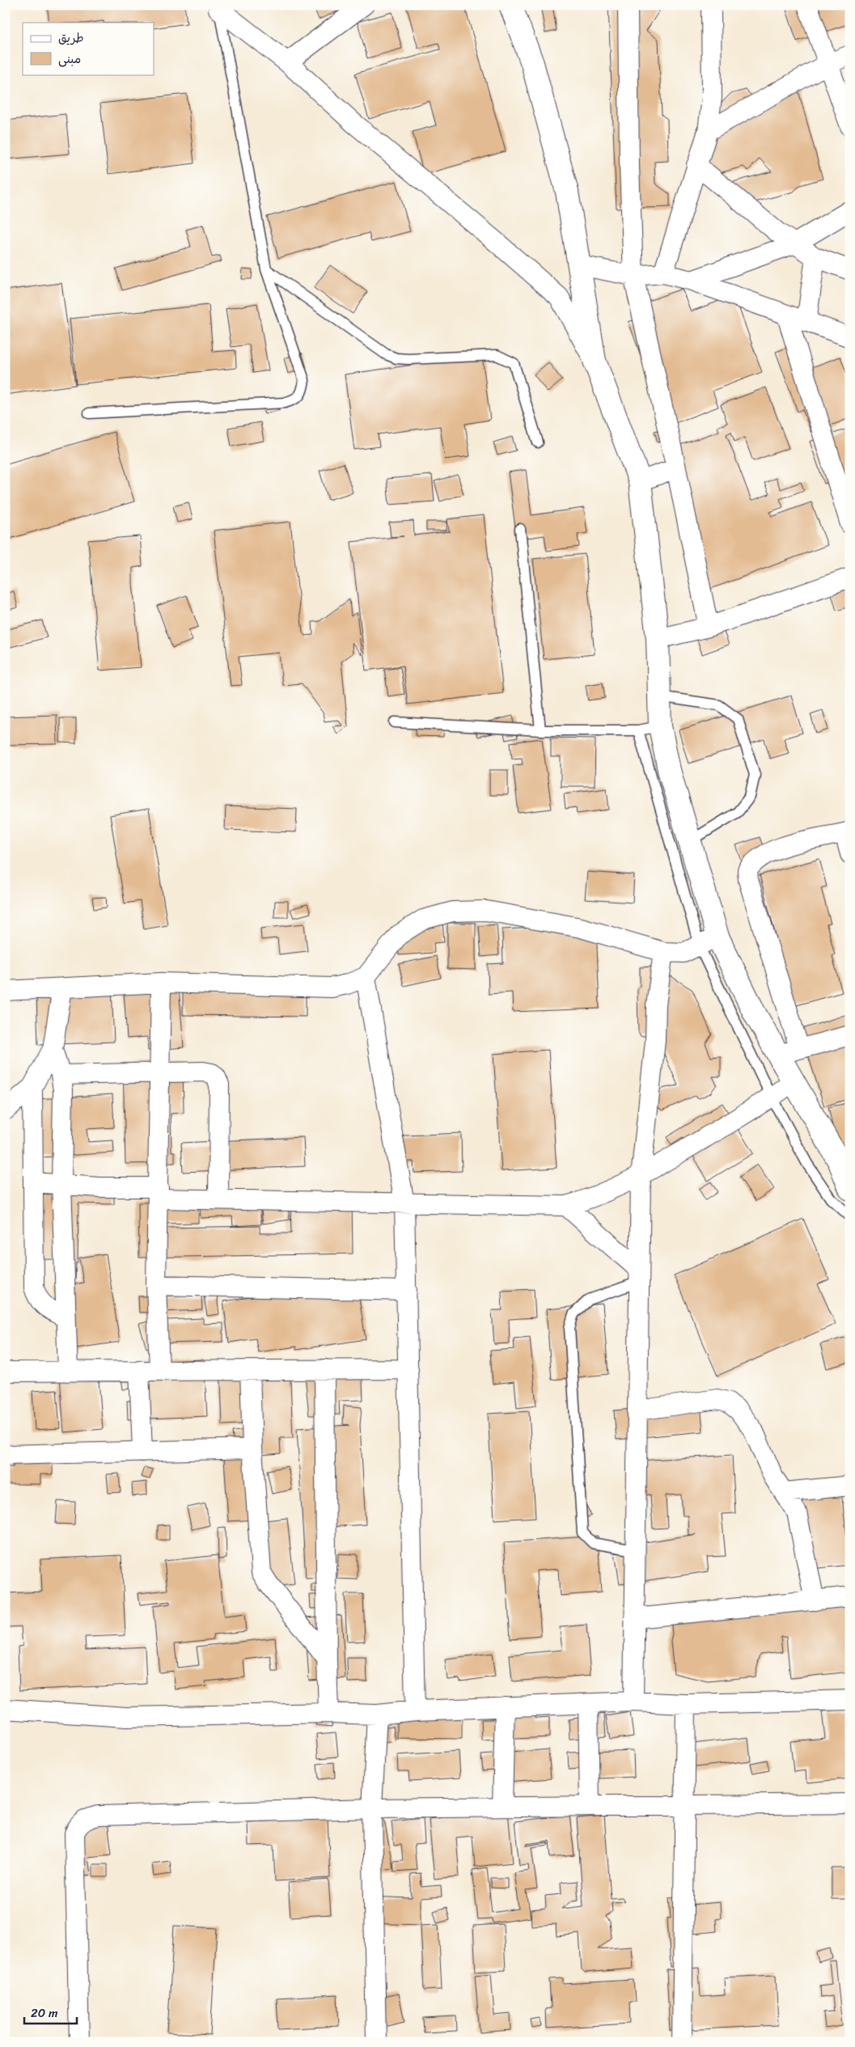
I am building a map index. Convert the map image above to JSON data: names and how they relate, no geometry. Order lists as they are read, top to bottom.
{
  "legend": ["طريق", "مبنى"],
  "scale_bar": "20 m"
}
